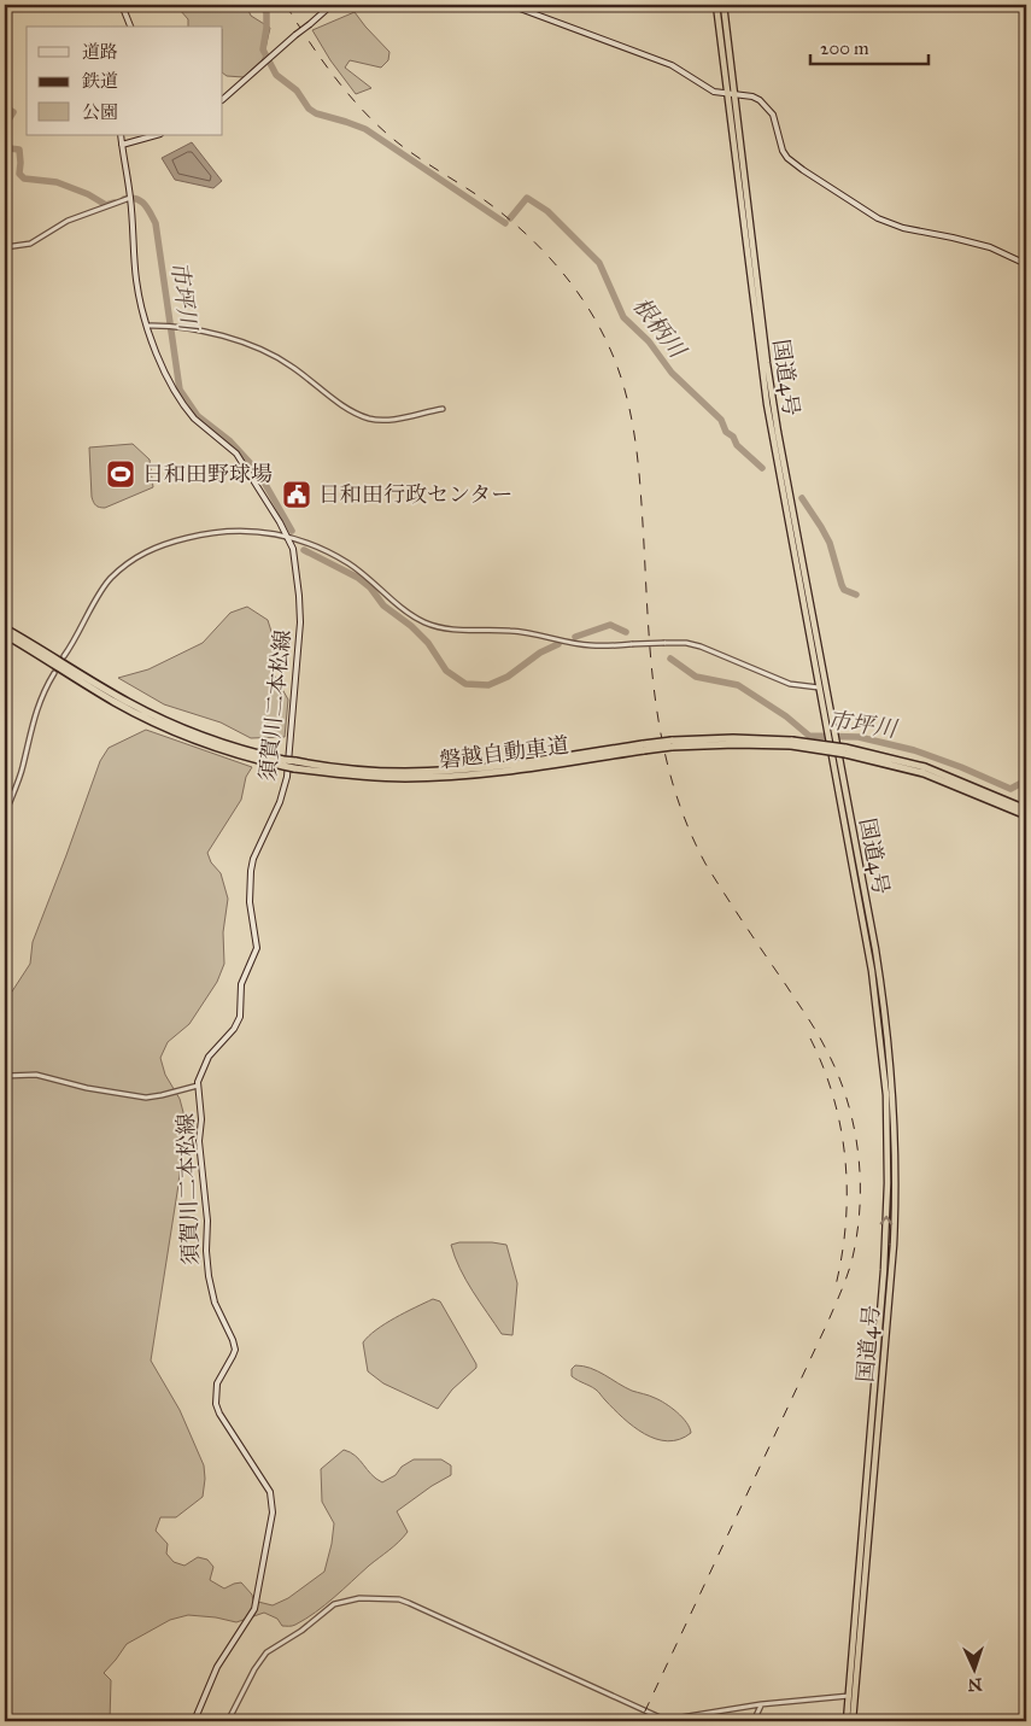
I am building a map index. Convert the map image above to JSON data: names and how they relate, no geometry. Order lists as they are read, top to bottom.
{
  "streets": {
    "highway": ["国道4号", "磐越自動車道"],
    "main road": ["須賀川二本松線"]
  },
  "water": ["市坪川", "根柄川"],
  "places": {
    "sports": ["日和田野球場"],
    "public building": ["日和田行政センター"]
  },
  "legend": ["道路", "鉄道", "公園"],
  "scale_bar": "200 m",
  "north": "bottom"
}
